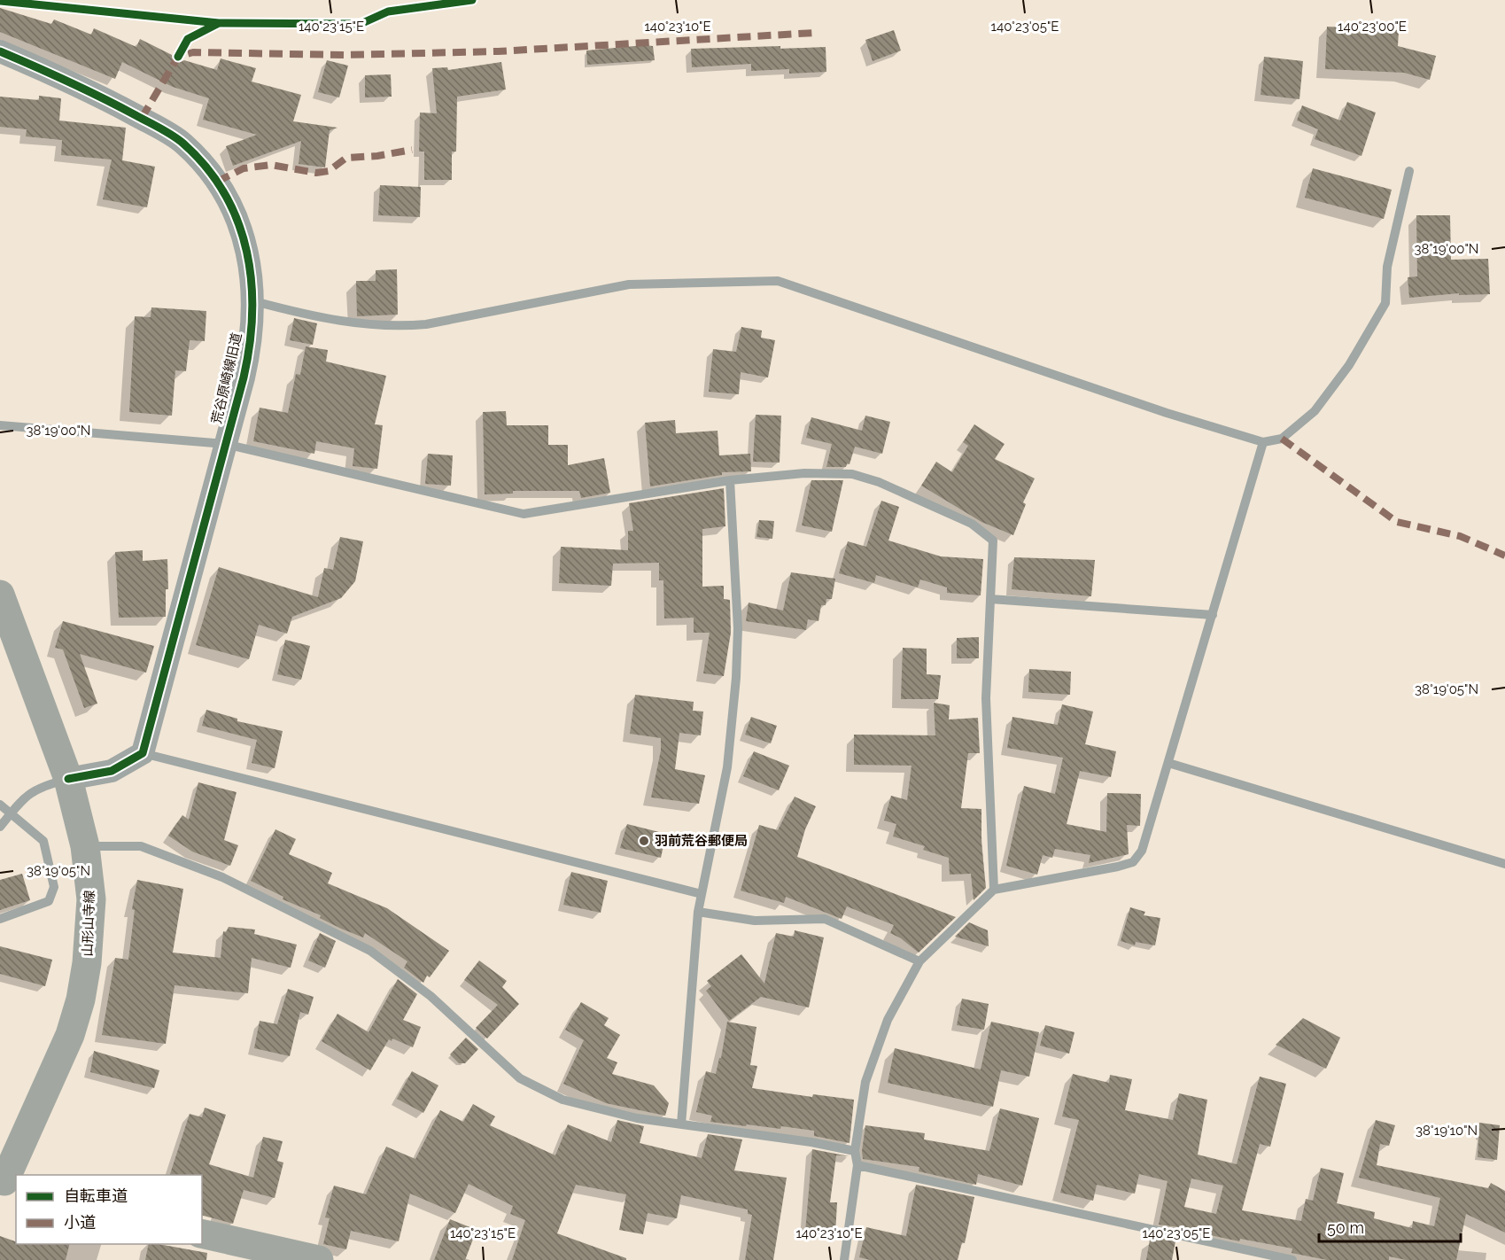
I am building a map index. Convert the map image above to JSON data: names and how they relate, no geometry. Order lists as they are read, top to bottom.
{
  "streets": {
    "main road": ["山形山寺線"],
    "street": ["荒谷原崎線旧道"]
  },
  "places": ["羽前荒谷郵便局"],
  "legend": ["自転車道", "小道"],
  "scale_bar": "50 m",
  "coordinates": [
    "140°23'15\"E",
    "140°23'10\"E",
    "140°23'05\"E",
    "140°23'00\"E",
    "38°19'00\"N",
    "38°19'05\"N",
    "38°19'10\"N"
  ]
}
